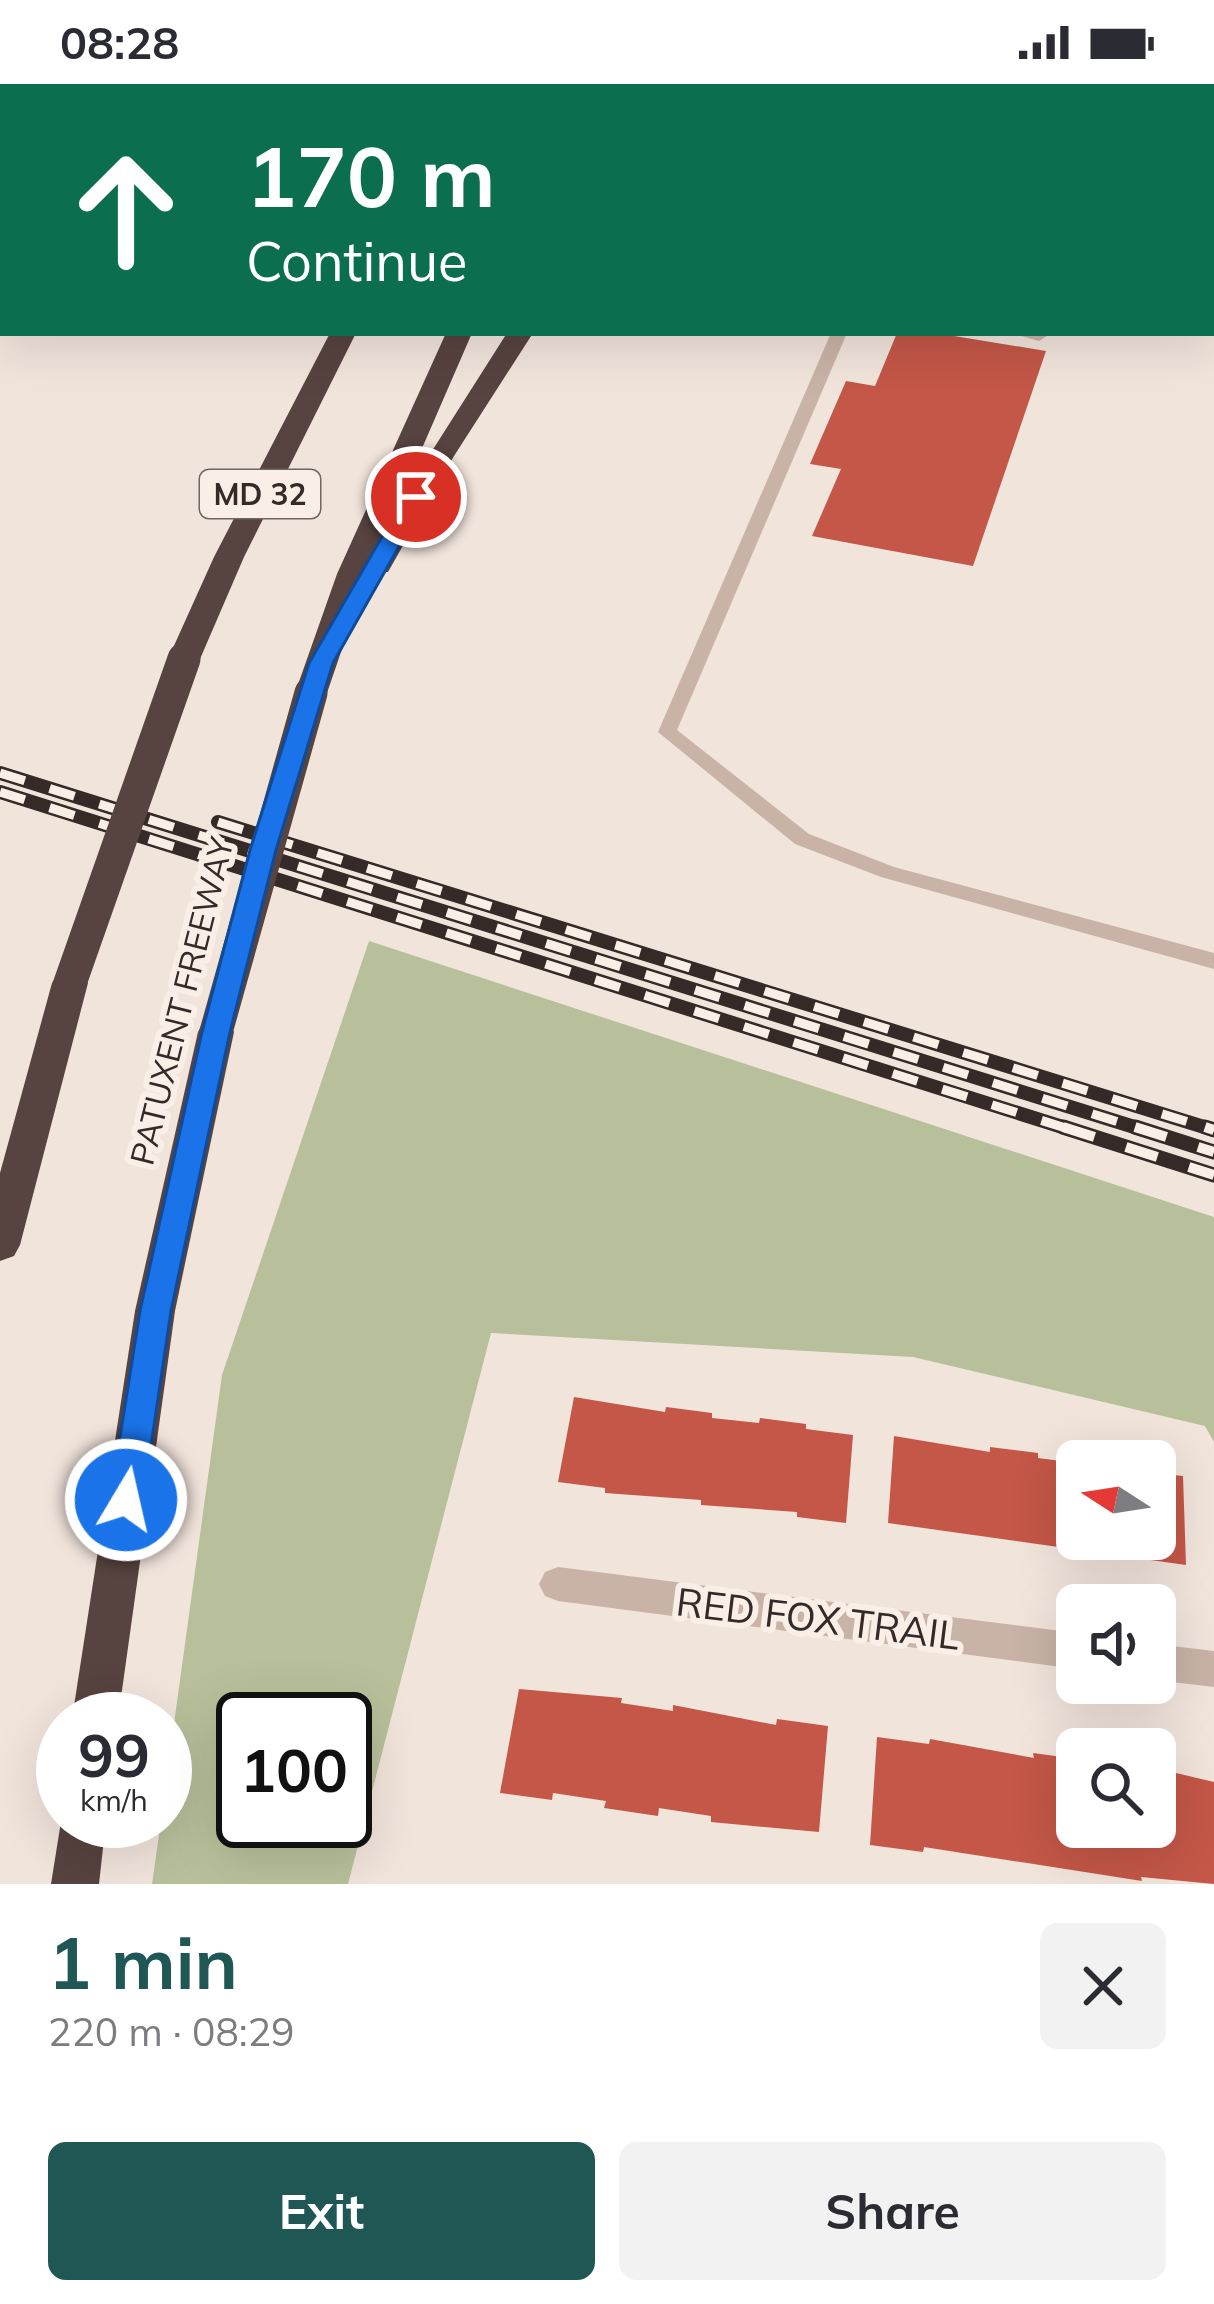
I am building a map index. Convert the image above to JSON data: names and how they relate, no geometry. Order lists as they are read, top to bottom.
{
  "streets": {
    "highway": ["MD 32", "PATUXENT FREEWAY"],
    "street": ["RED FOX TRAIL"]
  },
  "north": "left",
  "page": {
    "status": "08:28",
    "turn": ["170 m", "Continue"],
    "speed": "99 km/h",
    "limit": "100",
    "heading": ["1 min", "220 m · 08:29"],
    "buttons": ["Exit", "Share"]
  }
}
